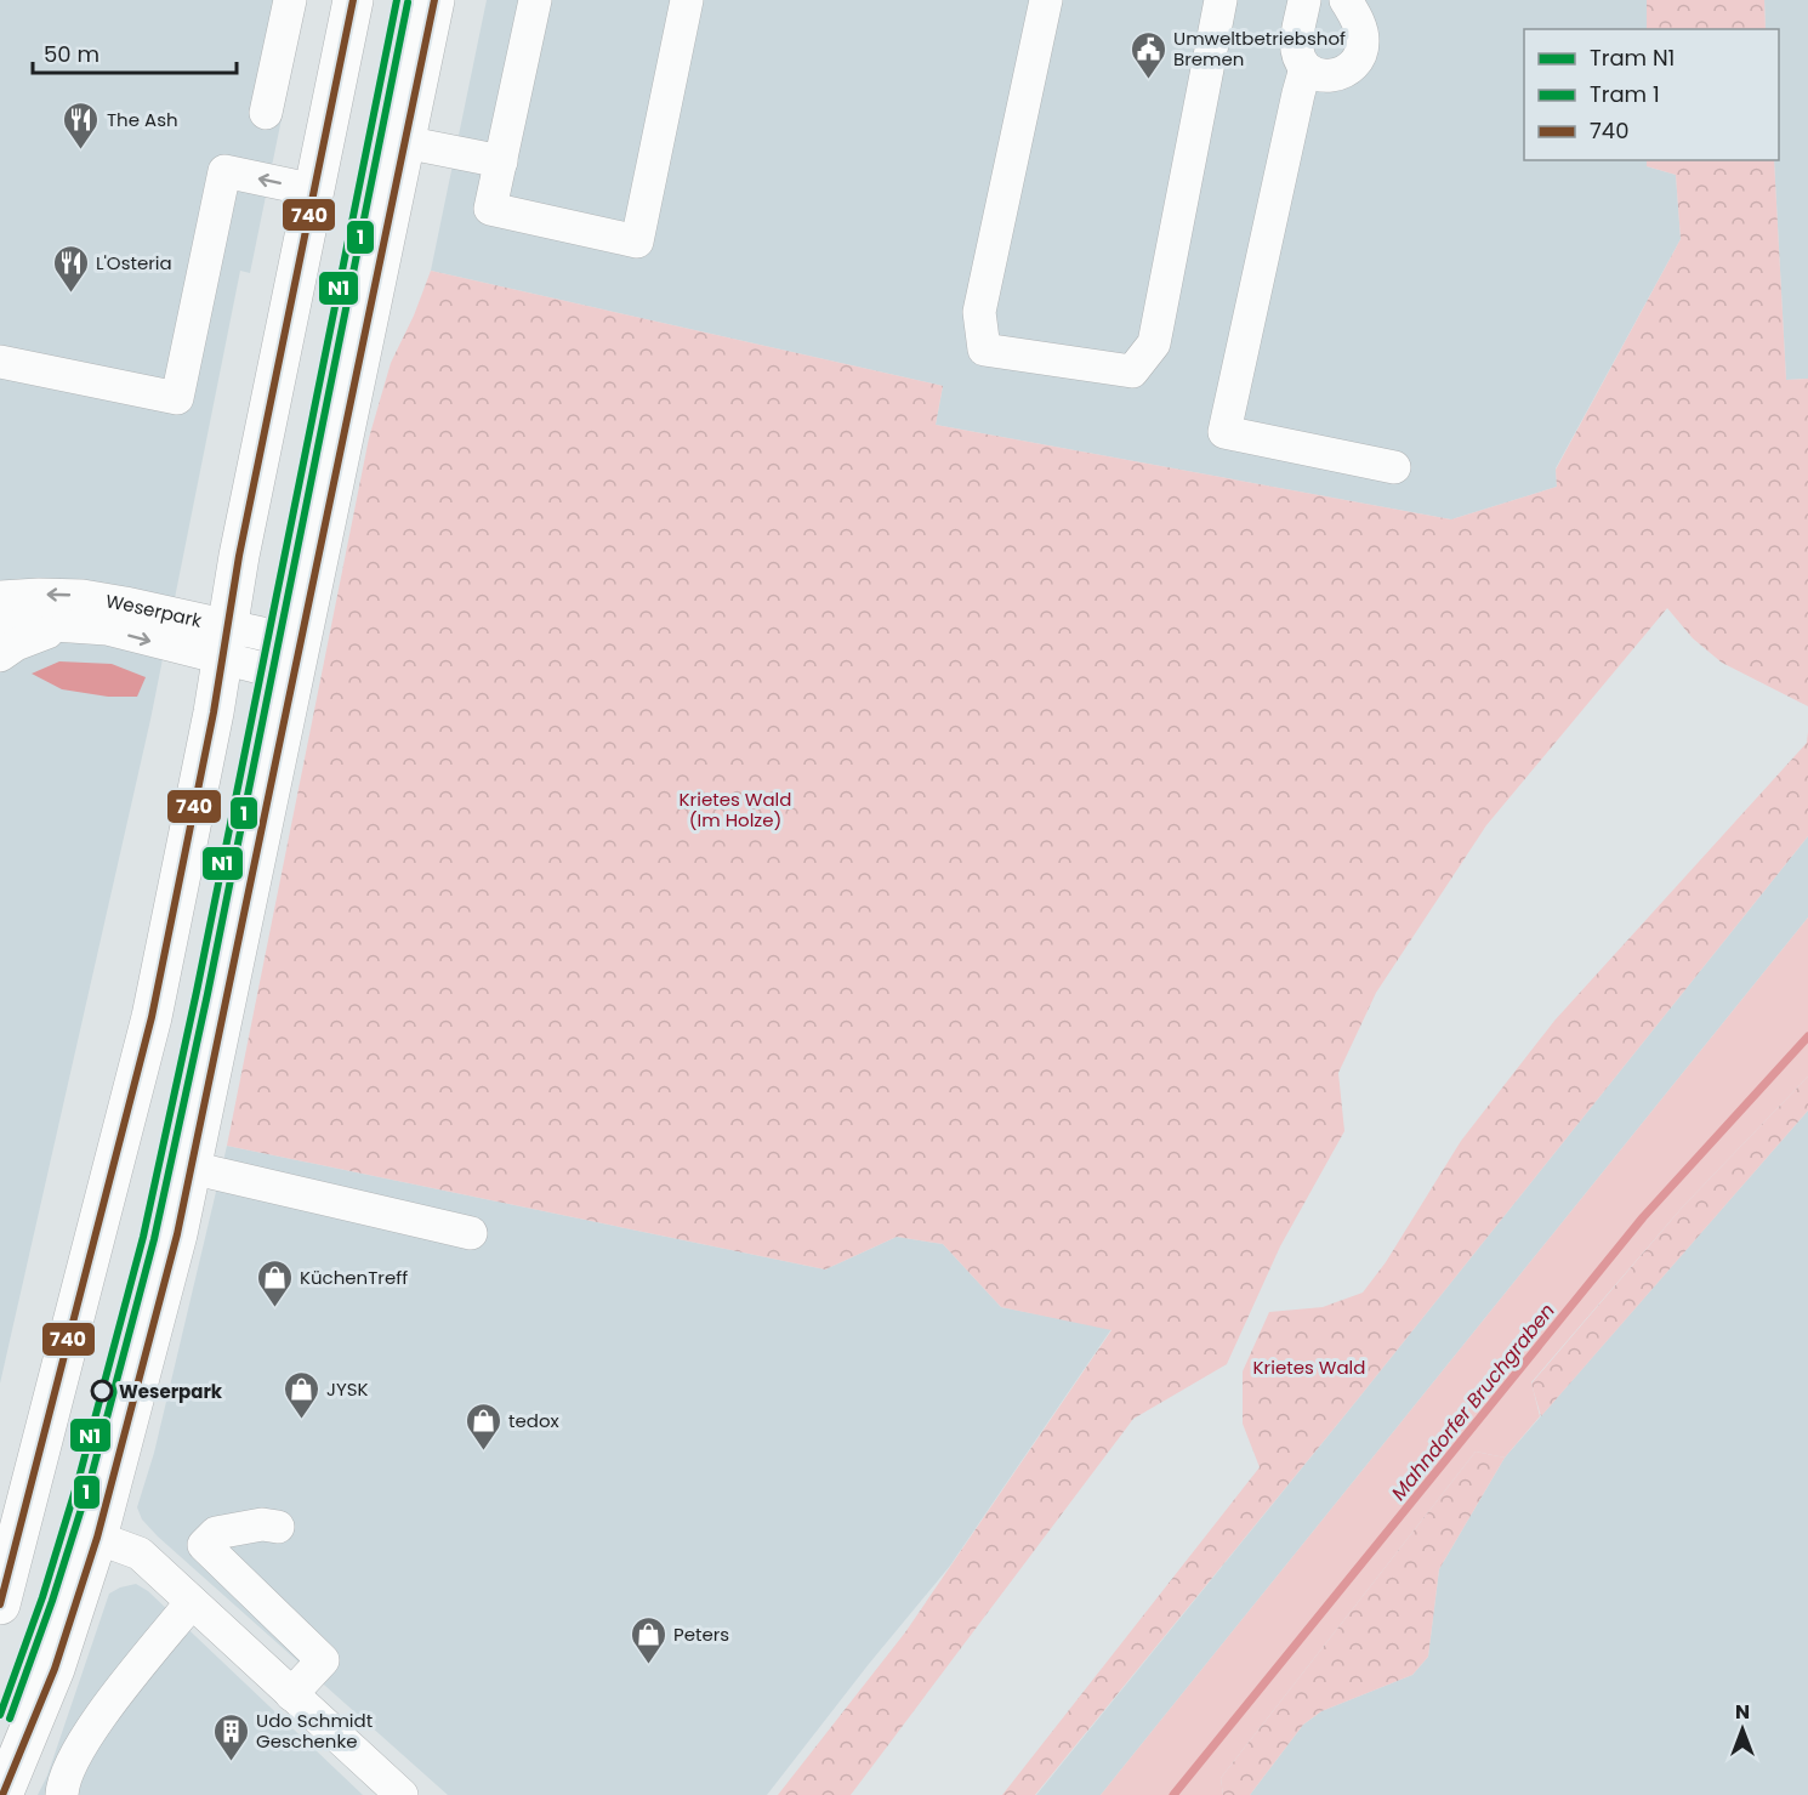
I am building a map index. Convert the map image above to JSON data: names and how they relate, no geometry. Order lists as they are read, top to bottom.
{
  "streets": {
    "street": ["Weserpark"]
  },
  "water": ["Mahndorfer Bruchgraben"],
  "parks": ["Krietes Wald (Im Holze)", "Krietes Wald"],
  "places": {
    "public building": ["Umweltbetriebshof Bremen"],
    "restaurant": ["The Ash", "L'Osteria"],
    "shop": [
      "KüchenTreff",
      "JYSK",
      "tedox",
      "Peters"
    ],
    "other": ["Weserpark"],
    "building": ["Udo Schmidt Geschenke"]
  },
  "lines": ["tram line N1", "transit line 740", "tram line 1"],
  "legend": ["Tram N1", "Tram 1", "740"],
  "scale_bar": "50 m",
  "north": "top"
}
